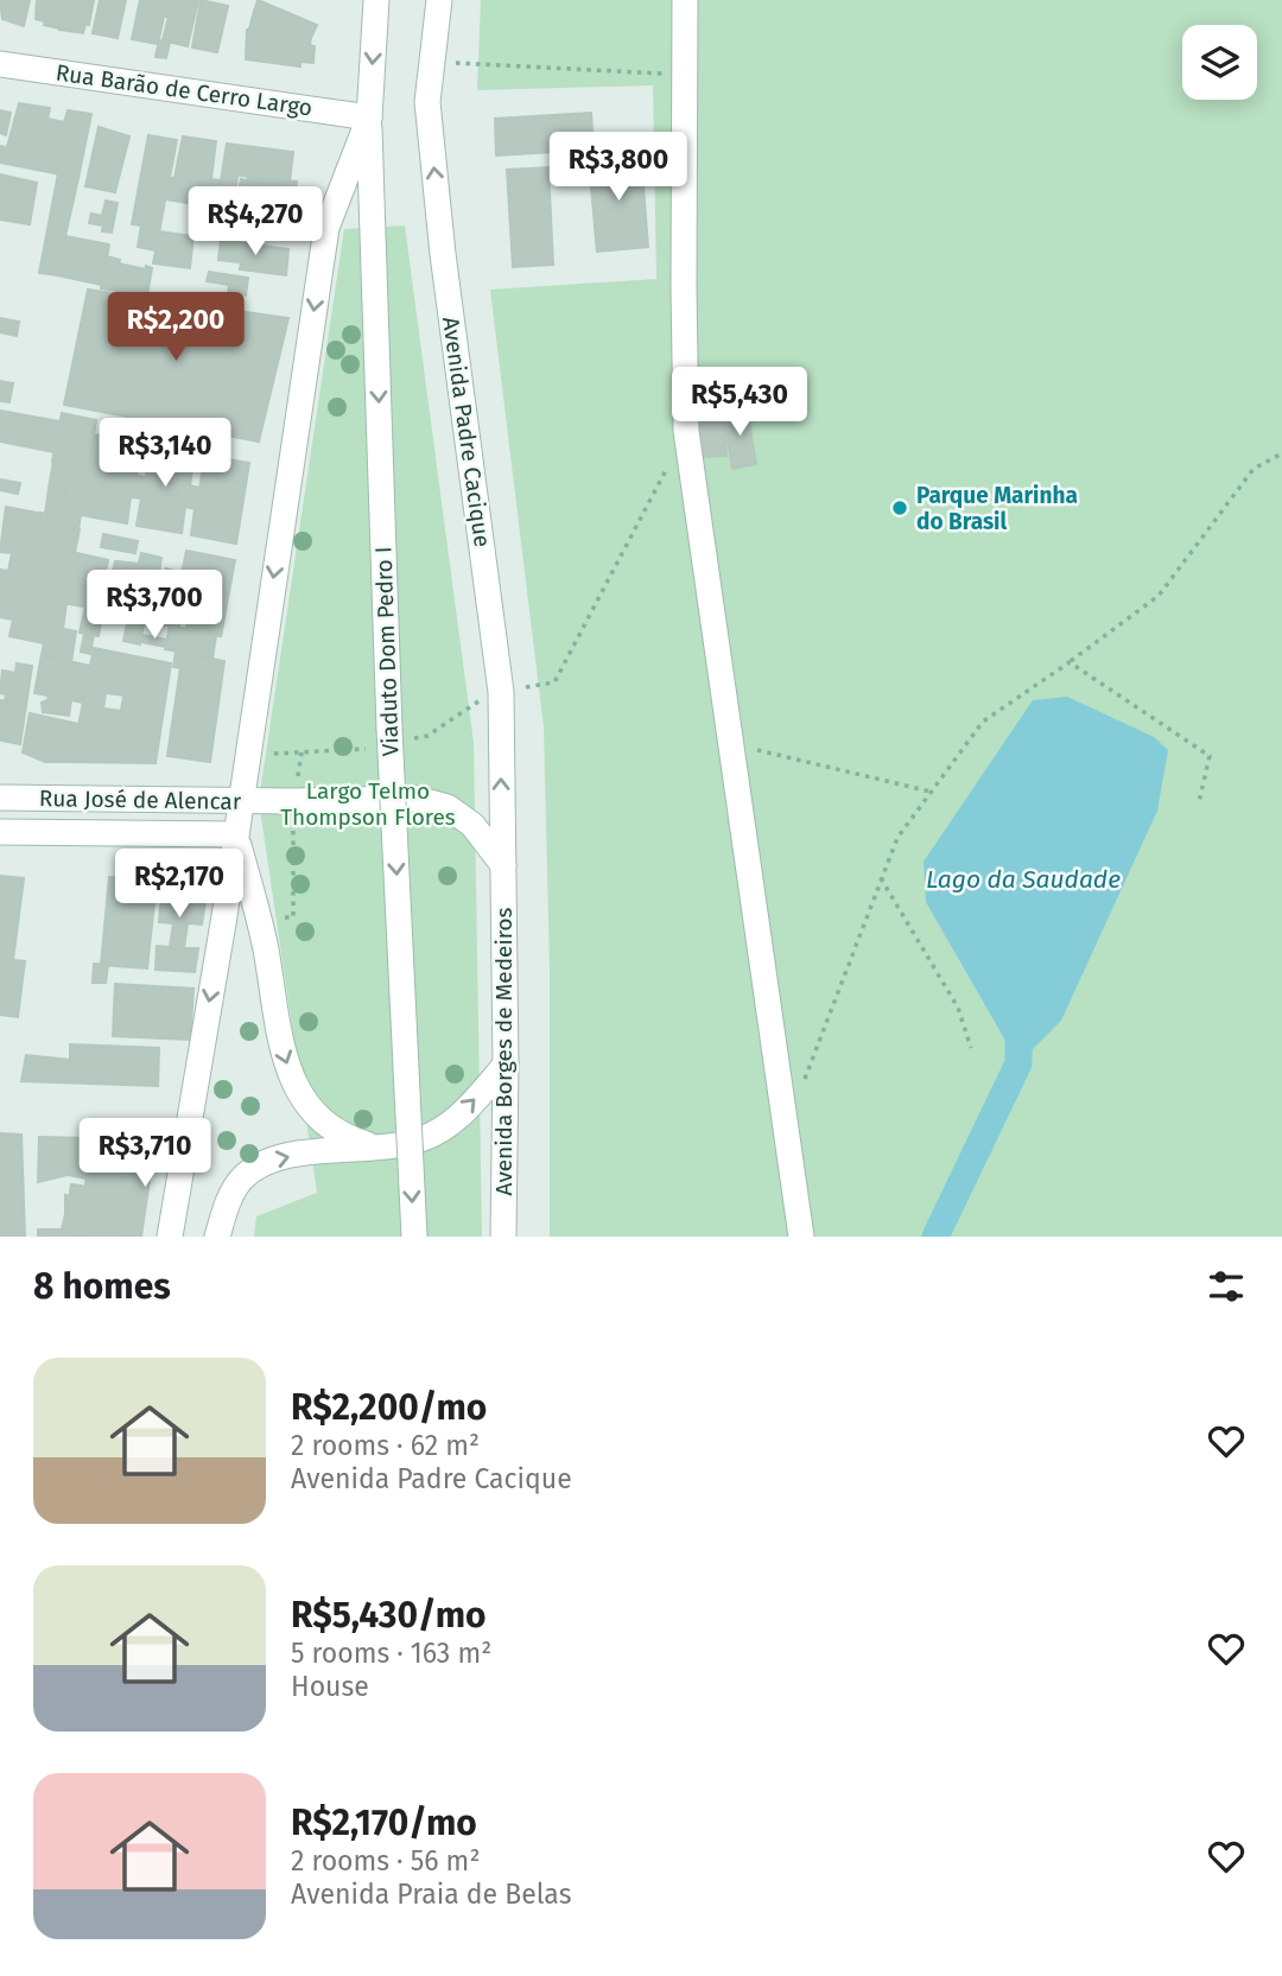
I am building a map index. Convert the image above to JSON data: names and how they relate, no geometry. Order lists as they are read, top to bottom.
{
  "streets": {
    "main road": [
      "Rua Barão de Cerro Largo",
      "Avenida Padre Cacique",
      "Viaduto Dom Pedro I",
      "Rua José de Alencar",
      "Avenida Borges de Medeiros"
    ]
  },
  "crossings": [
    ["Rua Barão de Cerro Largo", "Viaduto Dom Pedro I"],
    ["Avenida Padre Cacique", "Rua José de Alencar"],
    ["Avenida Padre Cacique", "Avenida Borges de Medeiros"],
    ["Rua José de Alencar", "Avenida Borges de Medeiros"]
  ],
  "water": ["Lago da Saudade"],
  "parks": ["Largo Telmo Thompson Flores"],
  "places": ["Parque Marinha do Brasil"],
  "page": {
    "price": [
      "R$3,800",
      "R$4,270",
      "R$2,200",
      "R$5,430",
      "R$3,140",
      "R$3,700",
      "R$2,170",
      "R$3,710"
    ],
    "heading": "8 homes",
    "list": [
      {
        "name": "R$2,200/mo",
        "note": "2 rooms · 62 m² · Avenida Padre Cacique"
      },
      {
        "name": "R$5,430/mo",
        "note": "5 rooms · 163 m² · House"
      },
      {
        "name": "R$2,170/mo",
        "note": "2 rooms · 56 m² · Avenida Praia de Belas"
      }
    ]
  }
}
